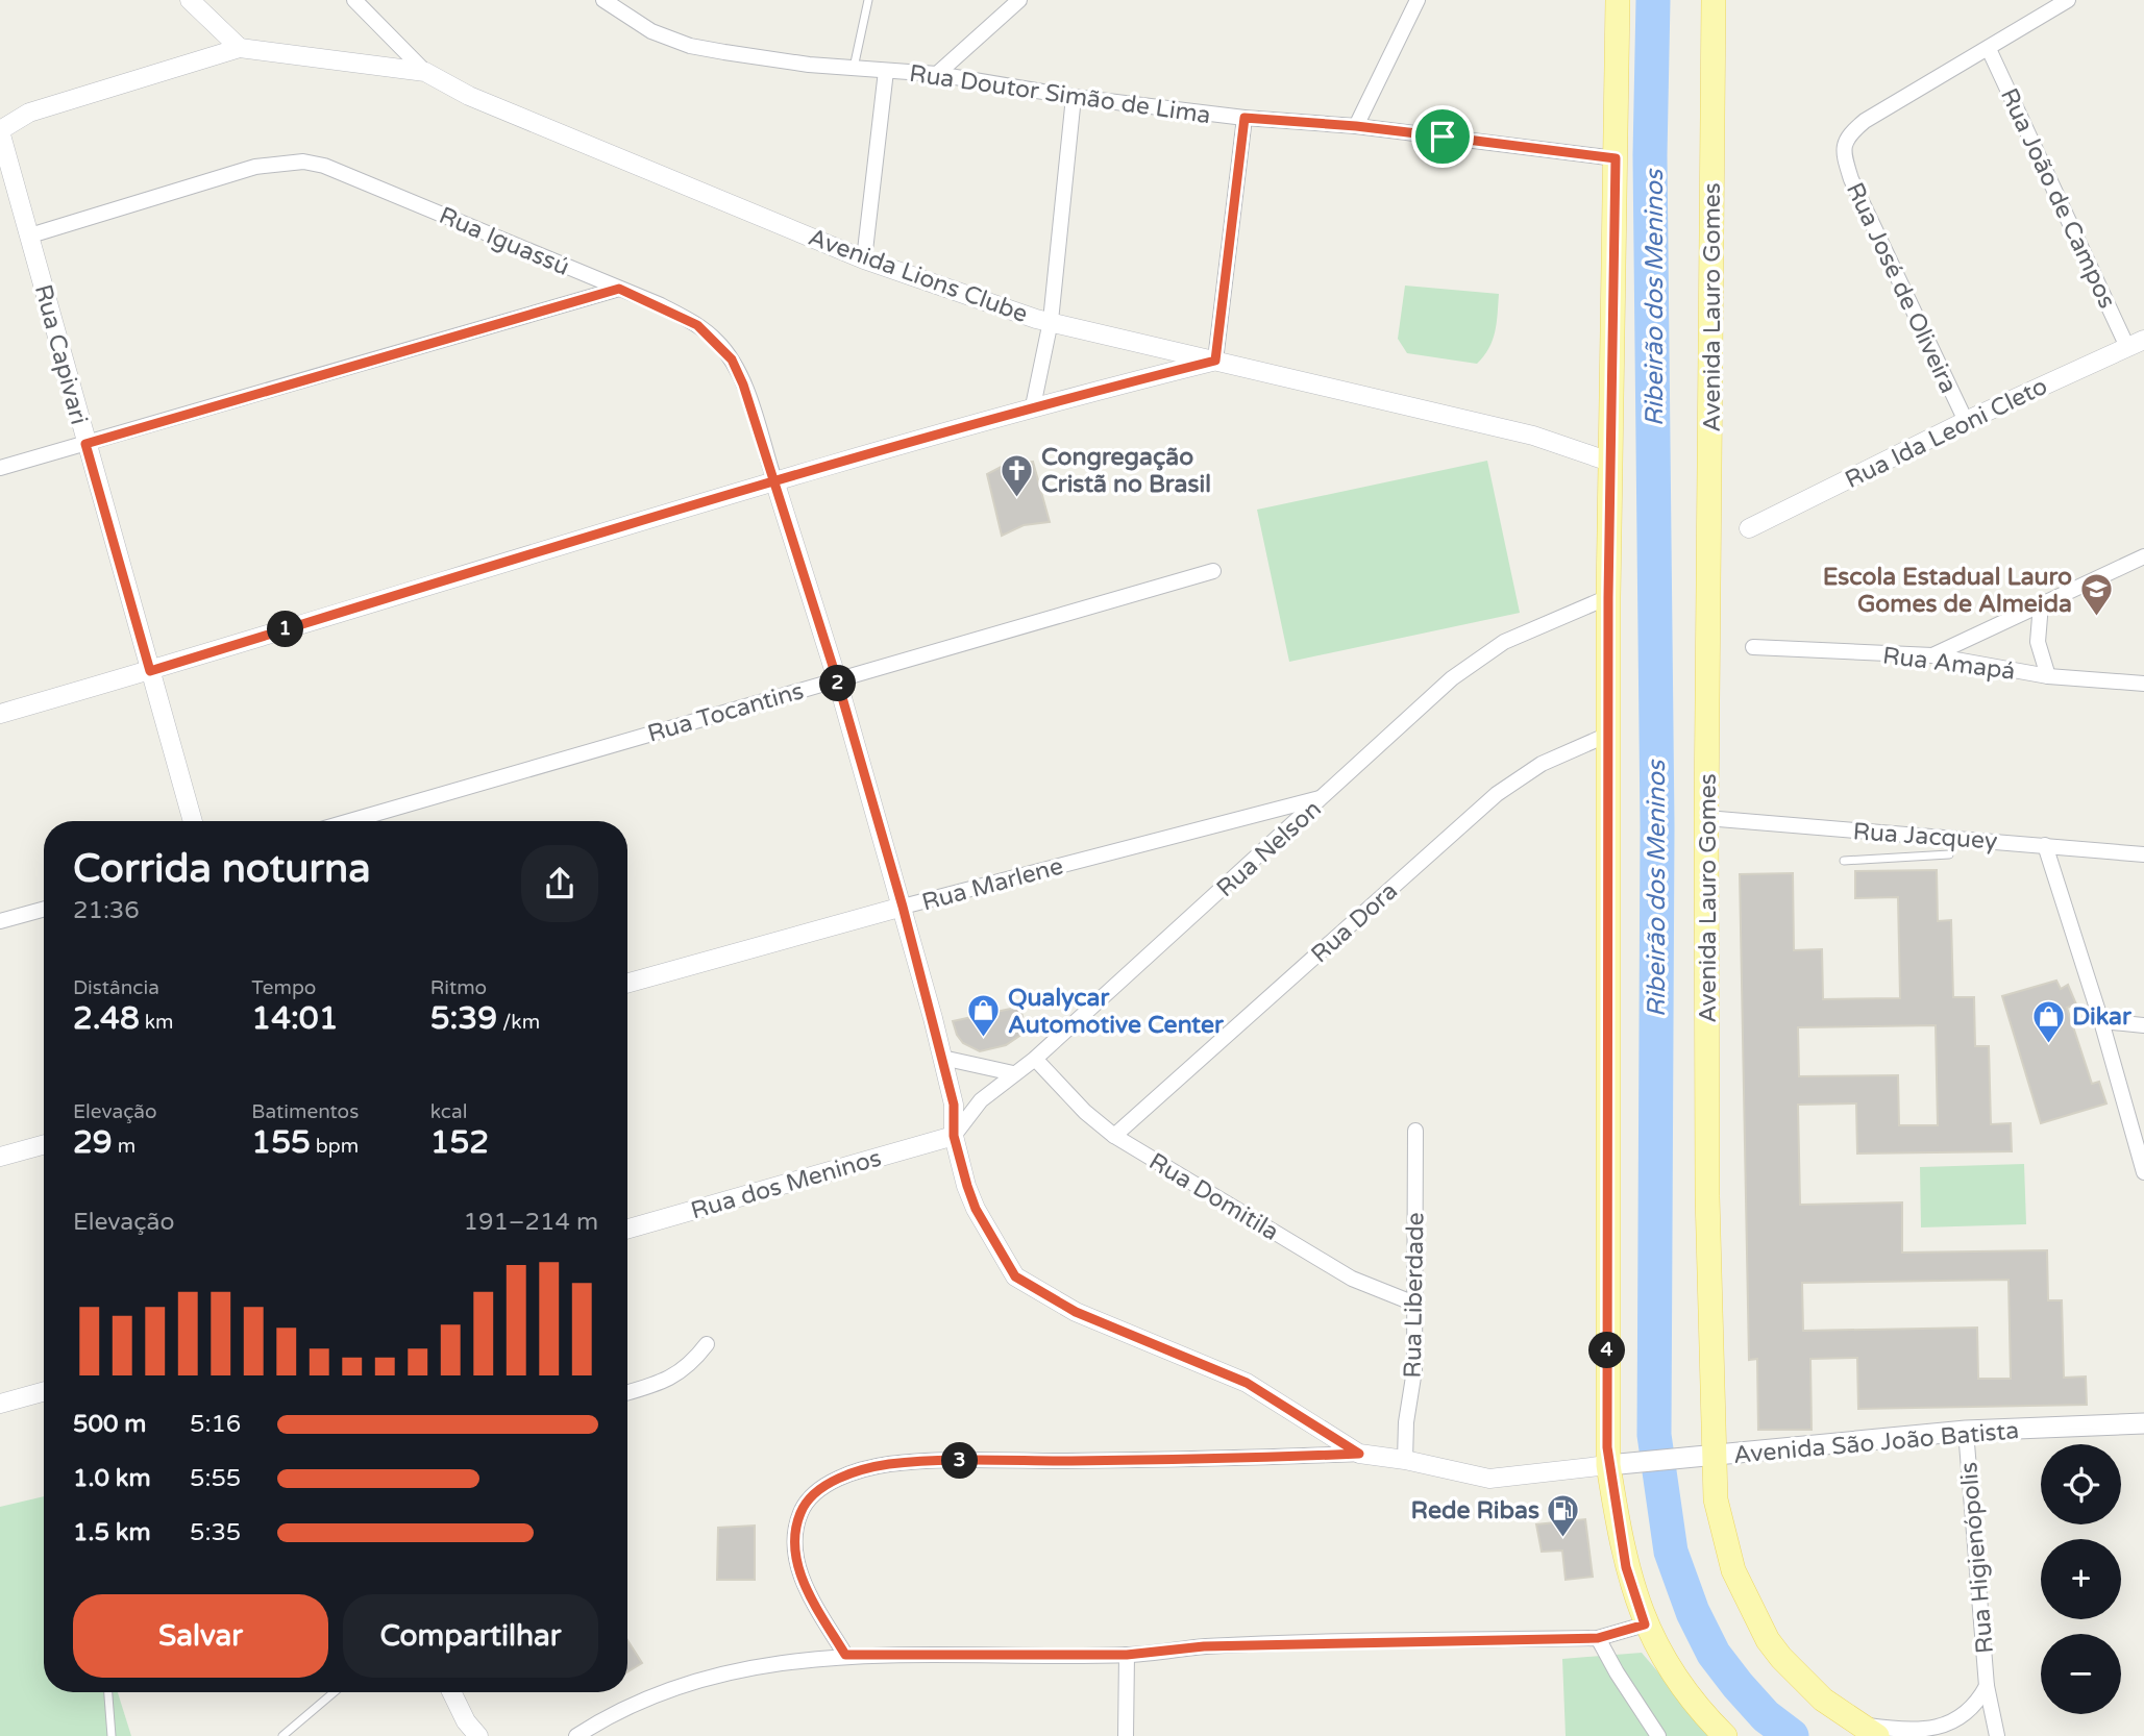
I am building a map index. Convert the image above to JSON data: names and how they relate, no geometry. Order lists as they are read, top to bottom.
{
  "streets": {
    "main road": ["Avenida Lauro Gomes", "Avenida São João Batista"],
    "street": [
      "Rua Doutor Simão de Lima",
      "Rua João de Campos",
      "Rua Iguassú",
      "Avenida Lions Clube",
      "Rua José de Oliveira",
      "Rua Capivari",
      "Rua Ida Leoni Cleto",
      "Rua Amapá",
      "Rua Tocantins",
      "Rua Jacquey",
      "Rua Nelson",
      "Rua Marlene",
      "Rua Dora",
      "Rua dos Meninos",
      "Rua Domitila",
      "Rua Liberdade",
      "Rua Higienópolis"
    ]
  },
  "crossings": [
    ["Rua João de Campos", "Rua José de Oliveira"],
    ["Rua João de Campos", "Rua Ida Leoni Cleto"],
    ["Rua Iguassú", "Rua Capivari"],
    ["Rua Iguassú", "Rua Tocantins"],
    ["Rua Iguassú", "Rua Nelson"],
    ["Rua Iguassú", "Rua Marlene"],
    ["Rua Iguassú", "Rua dos Meninos"],
    ["Rua José de Oliveira", "Rua Ida Leoni Cleto"],
    ["Avenida Lauro Gomes", "Rua Jacquey"],
    ["Avenida Lauro Gomes", "Avenida São João Batista"],
    ["Avenida Lauro Gomes", "Rua Higienópolis"],
    ["Rua Nelson", "Rua Marlene"],
    ["Rua Nelson", "Rua dos Meninos"],
    ["Rua Nelson", "Rua Domitila"],
    ["Rua Dora", "Rua Domitila"],
    ["Rua Domitila", "Rua Liberdade"],
    ["Avenida São João Batista", "Rua Higienópolis"]
  ],
  "water": ["Ribeirão dos Meninos"],
  "places": {
    "church": ["Congregação Cristã no Brasil"],
    "school or university": ["Escola Estadual Lauro Gomes de Almeida"],
    "shop": ["Qualycar Automotive Center", "Dikar"],
    "fuel station": ["Rede Ribas"]
  },
  "page": {
    "pins": [
      "1",
      "2",
      "4",
      "3"
    ],
    "heading": ["Corrida noturna", "21:36"],
    "stats": [
      ["Distância", "2.48 km"],
      ["Tempo", "14:01"],
      ["Ritmo", "5:39 /km"],
      ["Elevação", "29 m"],
      ["Batimentos", "155 bpm"],
      ["kcal", "152"]
    ],
    "chart": ["Elevação", "191–214 m"],
    "list": [
      {
        "name": "500 m",
        "note": "5:16"
      },
      {
        "name": "1.0 km",
        "note": "5:55"
      },
      {
        "name": "1.5 km",
        "note": "5:35"
      }
    ],
    "map_buttons": ["+", "−"],
    "buttons": ["Salvar", "Compartilhar"]
  }
}
